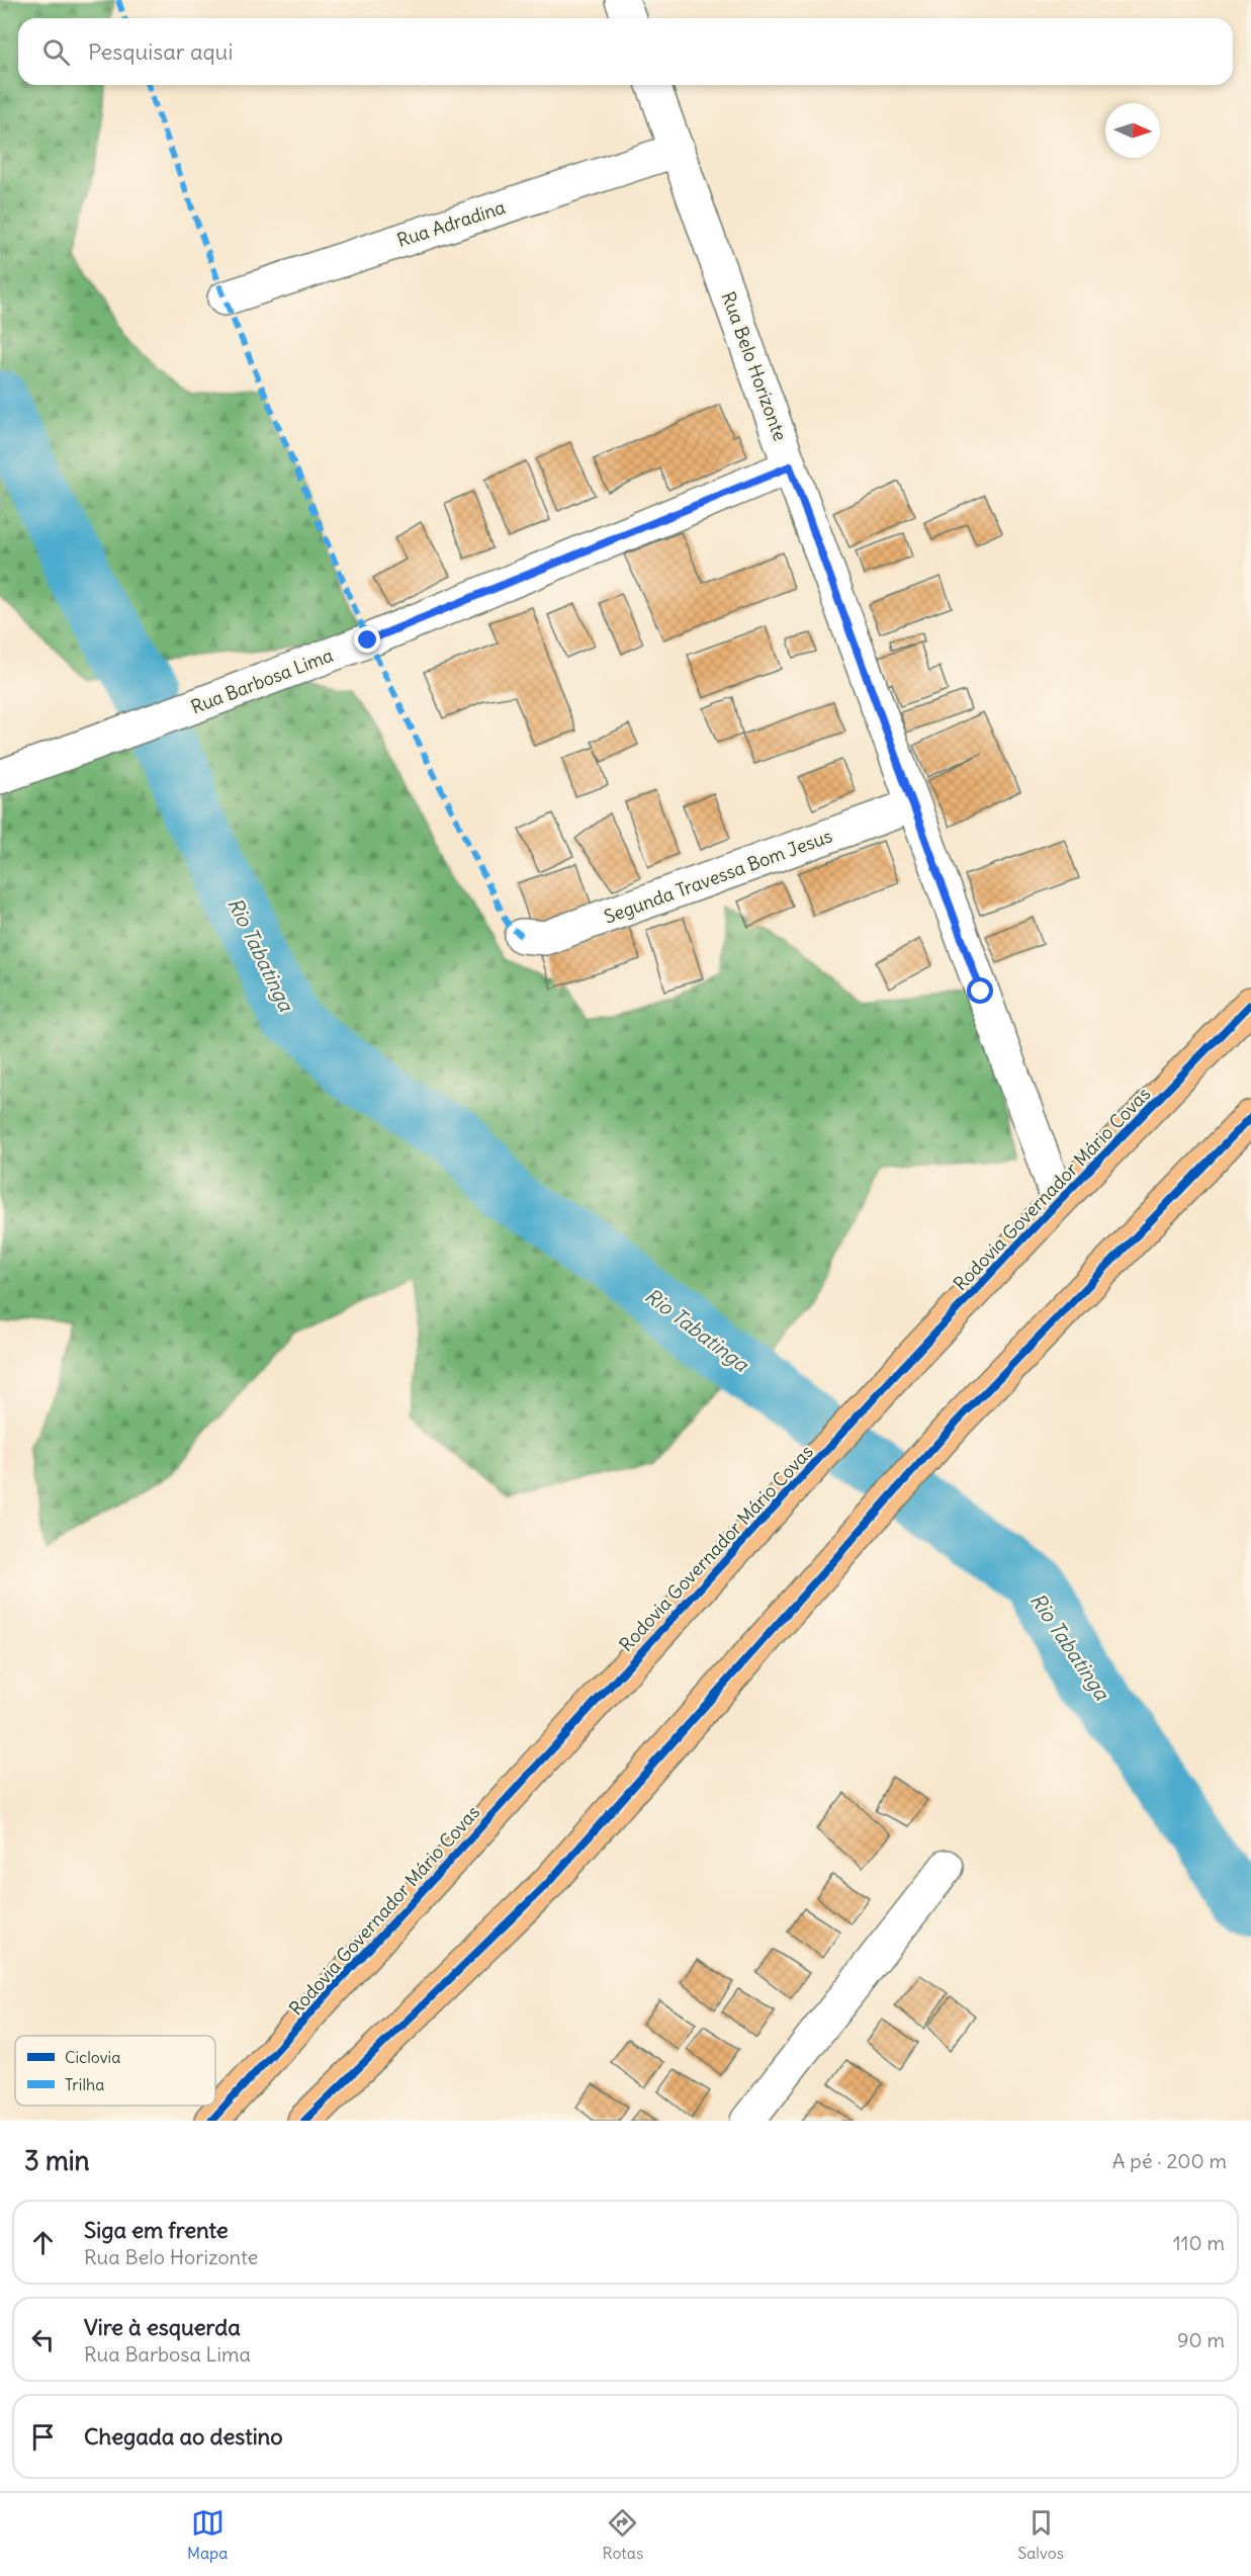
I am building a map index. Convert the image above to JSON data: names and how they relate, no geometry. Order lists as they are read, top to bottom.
{
  "streets": {
    "highway": ["Rodovia Governador Mário Covas"],
    "street": [
      "Rua Adradina",
      "Rua Belo Horizonte",
      "Rua Barbosa Lima",
      "Segunda Travessa Bom Jesus"
    ]
  },
  "crossings": [
    ["Rua Adradina", "Rua Belo Horizonte"],
    ["Rua Belo Horizonte", "Rua Barbosa Lima"],
    ["Rua Belo Horizonte", "Segunda Travessa Bom Jesus"],
    ["Rua Belo Horizonte", "Rodovia Governador Mário Covas"]
  ],
  "water": ["Rio Tabatinga"],
  "legend": ["Ciclovia", "Trilha"],
  "north": "right",
  "page": {
    "search": "Pesquisar aqui",
    "heading": ["3 min", "A pé · 200 m"],
    "list": [
      ["Siga em frente", "Rua Belo Horizonte", "110 m"],
      ["Vire à esquerda", "Rua Barbosa Lima", "90 m"],
      "Chegada ao destino"
    ],
    "nav": ["Mapa", "Rotas", "Salvos"]
  }
}
